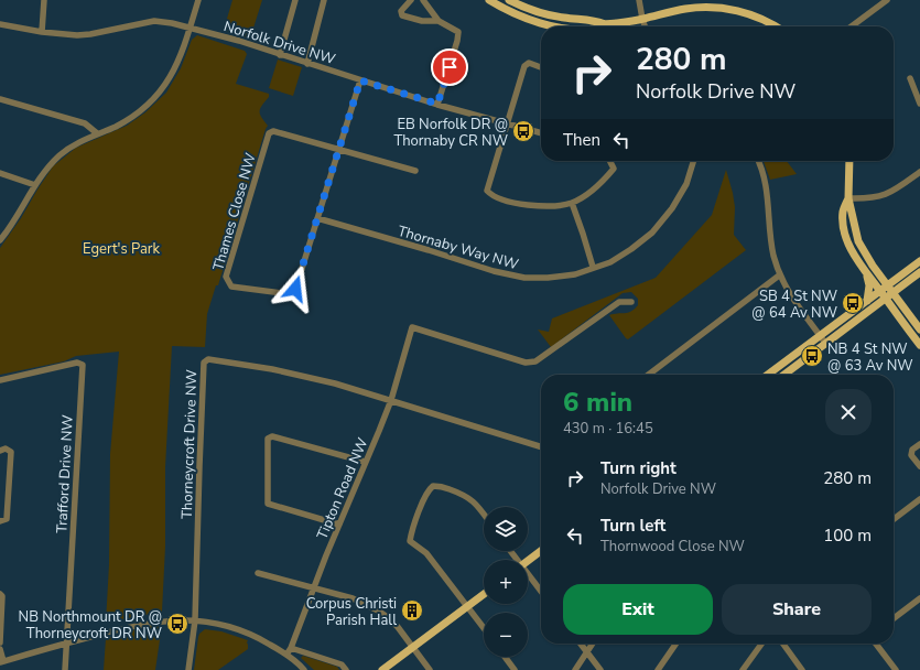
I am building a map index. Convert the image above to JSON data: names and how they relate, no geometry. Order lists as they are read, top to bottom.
{
  "streets": {
    "street": [
      "Norfolk Drive NW",
      "Thames Close NW",
      "Thornaby Way NW",
      "Thorneycroft Drive NW",
      "Trafford Drive NW",
      "Tipton Road NW"
    ]
  },
  "crossings": [
    ["Norfolk Drive NW", "Thames Close NW"],
    ["Thames Close NW", "Thornaby Way NW"],
    ["Thorneycroft Drive NW", "Tipton Road NW"]
  ],
  "parks": ["Egert's Park"],
  "places": {
    "bus stop": [
      "EB Norfolk DR @ Thornaby CR NW",
      "SB 4 St NW @ 64 Av NW",
      "NB 4 St NW @ 63 Av NW",
      "NB Northmount DR @ Thorneycroft DR NW"
    ],
    "building": ["Corpus Christi Parish Hall"]
  },
  "page": {
    "turn": ["280 m", "Norfolk Drive NW"],
    "then": "Then",
    "heading": ["6 min", "430 m · 16:45"],
    "list": [
      {
        "name": "Turn right",
        "note": "Norfolk Drive NW",
        "value": "280 m"
      },
      {
        "name": "Turn left",
        "note": "Thornwood Close NW",
        "value": "100 m"
      }
    ],
    "map_buttons": ["+", "−"],
    "buttons": ["Exit", "Share"]
  }
}
